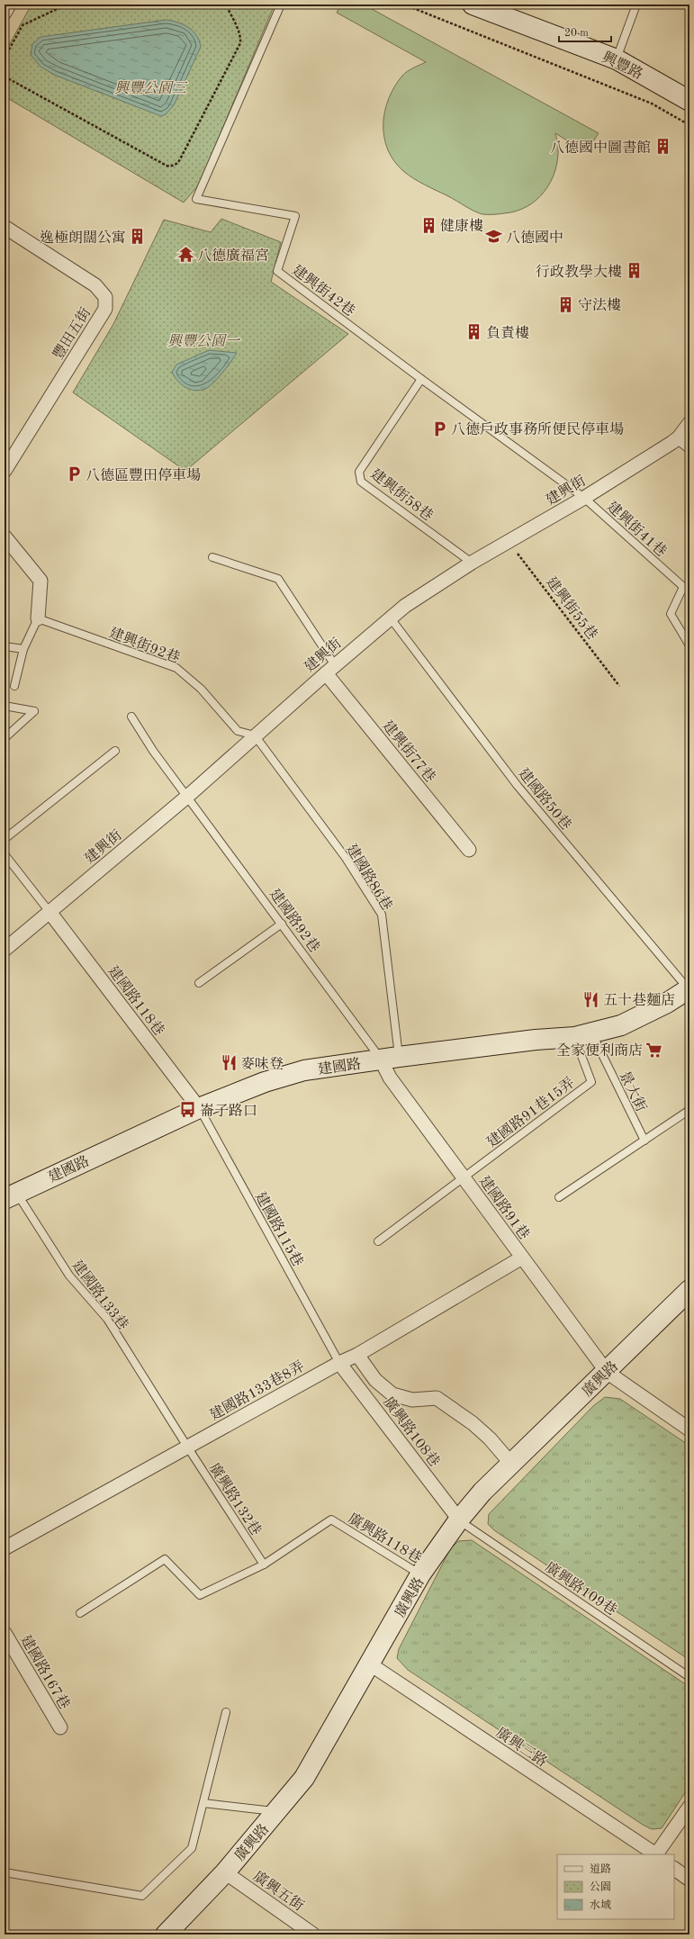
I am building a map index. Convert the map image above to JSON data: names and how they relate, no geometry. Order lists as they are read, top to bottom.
{
  "streets": {
    "street": [
      "興豐路",
      "豐田五街",
      "建興街",
      "建興街77巷",
      "建國路118巷",
      "建國路",
      "建國路91巷",
      "廣興路",
      "建國路133巷8弄",
      "廣興路108巷",
      "建國路167巷",
      "廣興三路",
      "廣興五街"
    ],
    "lane": [
      "建興街42巷",
      "建興街58巷",
      "建興街41巷",
      "建興街92巷",
      "建國路50巷",
      "建國路86巷",
      "建國路92巷",
      "景大街",
      "建國路91巷15弄",
      "建國路115巷",
      "建國路133巷",
      "廣興路132巷",
      "廣興路118巷",
      "廣興路109巷"
    ],
    "path": ["建興街55巷"]
  },
  "crossings": [
    ["建興街42巷", "建興街"],
    ["建興街42巷", "建興街58巷"],
    ["建興街42巷", "建興街41巷"],
    ["建興街", "建興街58巷"],
    ["建興街", "建興街41巷"],
    ["建興街", "建興街55巷"],
    ["建興街", "建興街92巷"],
    ["建興街", "建興街77巷"],
    ["建興街", "建國路50巷"],
    ["建興街", "建國路86巷"],
    ["建興街", "建國路92巷"],
    ["建興街", "建國路118巷"],
    ["建興街92巷", "建國路86巷"],
    ["建國路50巷", "建國路"],
    ["建國路86巷", "建國路92巷"],
    ["建國路86巷", "建國路"],
    ["建國路86巷", "建國路91巷"],
    ["建國路92巷", "建國路"],
    ["建國路92巷", "建國路91巷"],
    ["建國路118巷", "建國路"],
    ["建國路118巷", "建國路115巷"],
    ["建國路", "景大街"],
    ["建國路", "建國路91巷15弄"],
    ["建國路", "建國路91巷"],
    ["建國路", "建國路115巷"],
    ["建國路", "建國路133巷"],
    ["景大街", "建國路91巷15弄"],
    ["建國路91巷15弄", "建國路91巷"],
    ["建國路91巷", "廣興路"],
    ["建國路91巷", "建國路133巷8弄"],
    ["建國路115巷", "建國路133巷8弄"],
    ["建國路115巷", "廣興路108巷"],
    ["建國路133巷", "建國路133巷8弄"],
    ["建國路133巷", "廣興路132巷"],
    ["廣興路", "廣興路108巷"],
    ["廣興路", "廣興路118巷"],
    ["廣興路", "廣興路109巷"],
    ["廣興路", "廣興三路"],
    ["廣興路", "廣興五街"],
    ["建國路133巷8弄", "廣興路108巷"],
    ["建國路133巷8弄", "廣興路132巷"],
    ["廣興路108巷", "廣興路109巷"],
    ["廣興路132巷", "廣興路118巷"]
  ],
  "parks": ["興豐公園三", "興豐公園一"],
  "places": {
    "building": [
      "八德國中圖書館",
      "健康樓",
      "逸極朗闊公寓",
      "行政教學大樓",
      "守法樓",
      "負責樓"
    ],
    "school or university": ["八德國中"],
    "temple": ["八德廣福宮"],
    "parking": ["八德戶政事務所便民停車場", "八德區豐田停車場"],
    "restaurant": ["五十巷麵店", "麥味登"],
    "supermarket": ["全家便利商店"],
    "bus stop": ["崙子路口"]
  },
  "legend": ["道路", "公園", "水域"],
  "scale_bar": "20 m"
}
